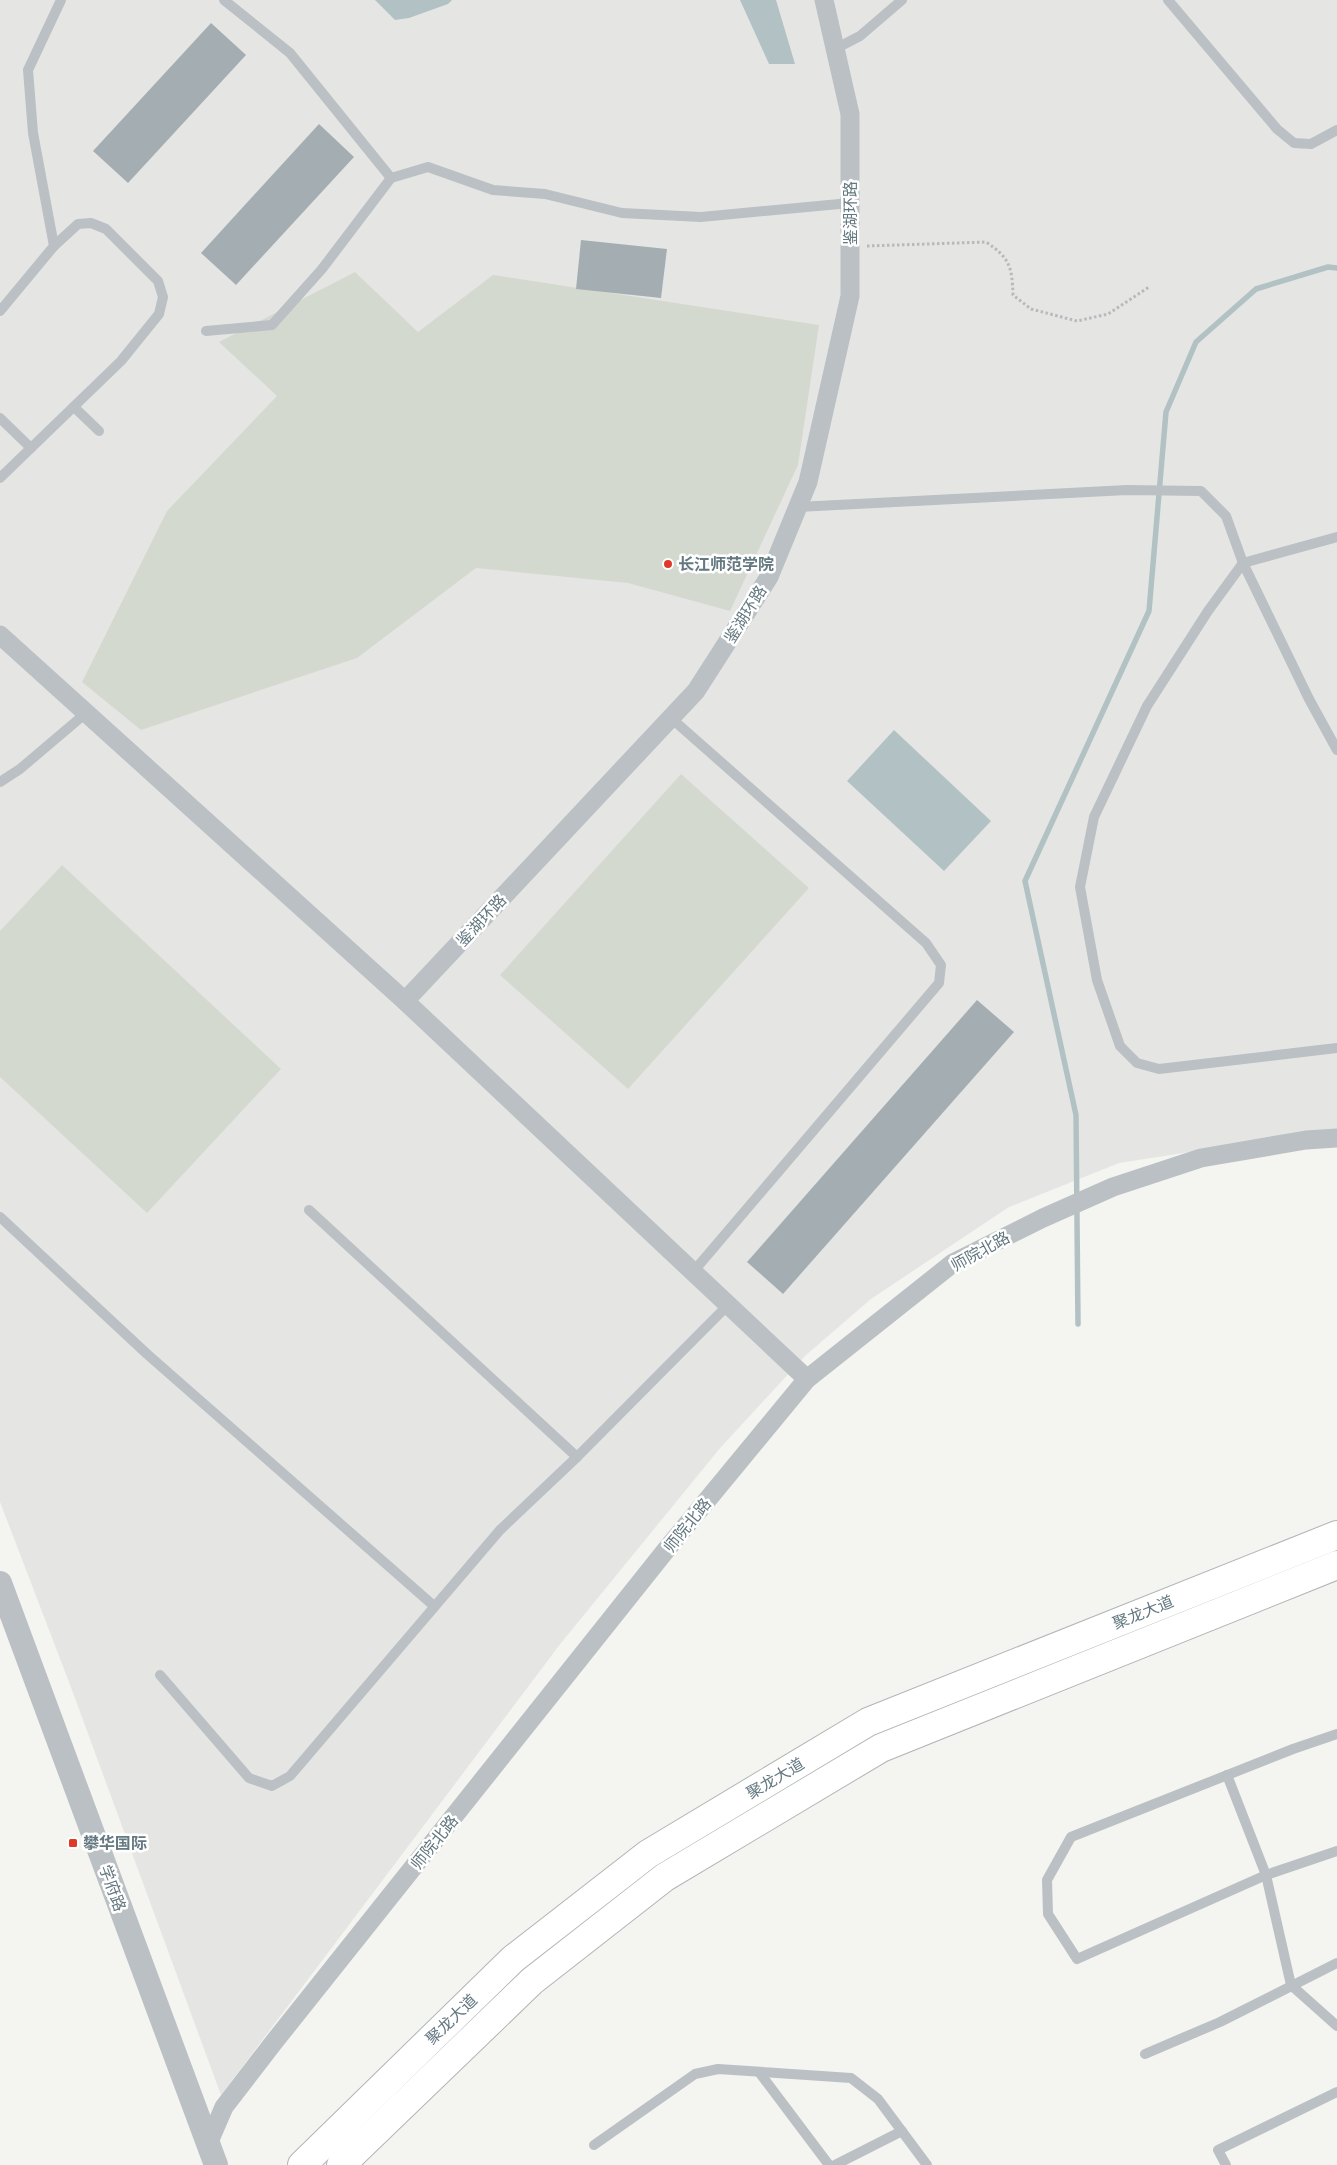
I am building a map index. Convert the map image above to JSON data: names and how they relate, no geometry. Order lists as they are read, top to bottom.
{
  "streets": {
    "highway": ["聚龙大道"],
    "street": ["鉴湖环路", "师院北路", "学府路"]
  },
  "crossings": [
    ["师院北路", "学府路"]
  ],
  "places": {
    "other": ["长江师范学院"],
    "transit": ["攀华国际"]
  }
}
